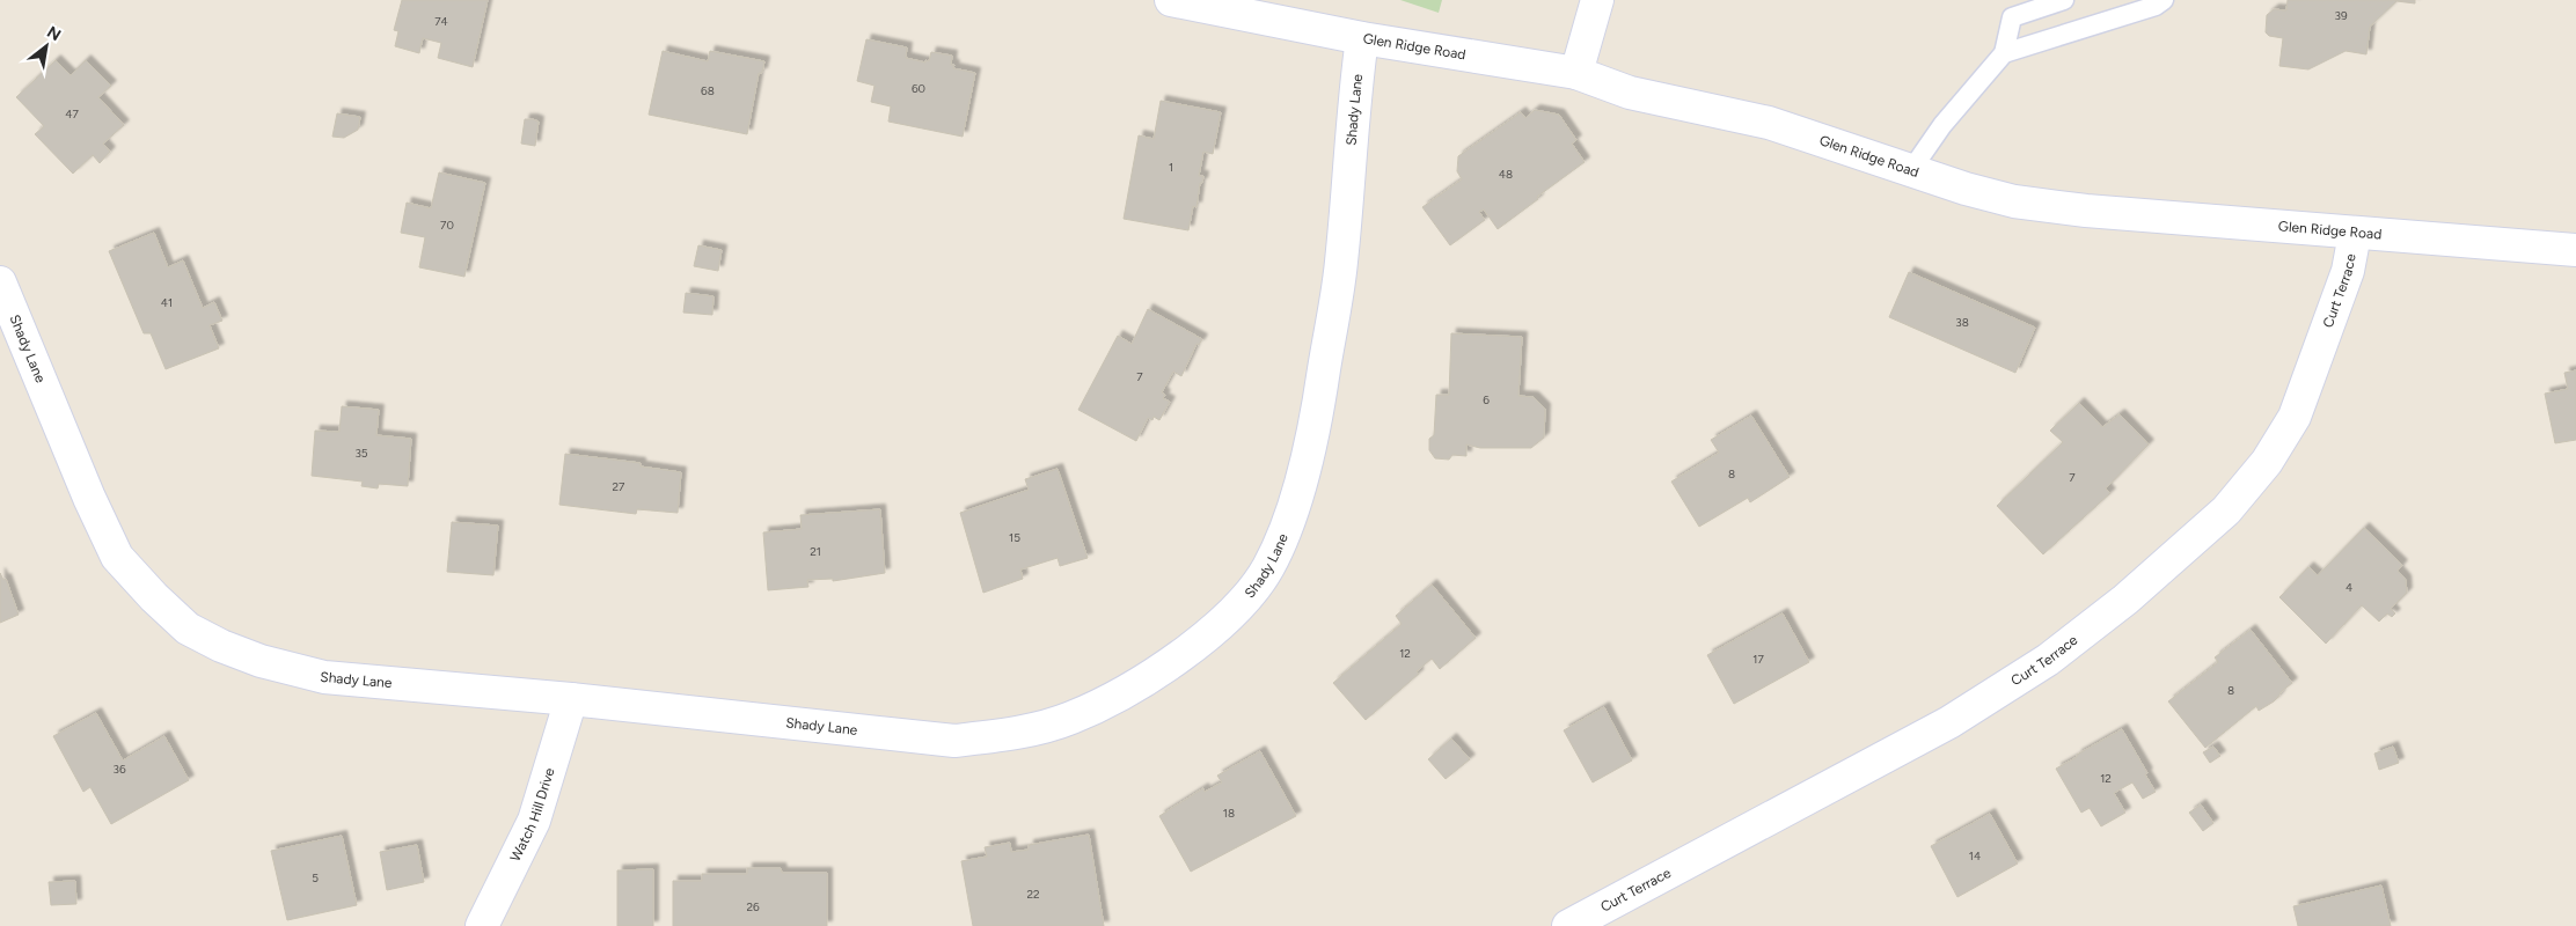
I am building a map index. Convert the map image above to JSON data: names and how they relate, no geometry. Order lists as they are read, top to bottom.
{
  "streets": {
    "street": [
      "Glen Ridge Road",
      "Shady Lane",
      "Curt Terrace",
      "Watch Hill Drive"
    ]
  },
  "crossings": [
    ["Glen Ridge Road", "Shady Lane"],
    ["Glen Ridge Road", "Curt Terrace"],
    ["Shady Lane", "Watch Hill Drive"]
  ],
  "house_numbers": [
    "39",
    "74",
    "60",
    "68",
    "47",
    "1",
    "48",
    "70",
    "41",
    "38",
    "7",
    "6",
    "35",
    "8",
    "7",
    "27",
    "15",
    "21",
    "4",
    "12",
    "17",
    "8",
    "36",
    "12",
    "18",
    "14",
    "5",
    "22",
    "26"
  ],
  "north": "top right"
}
